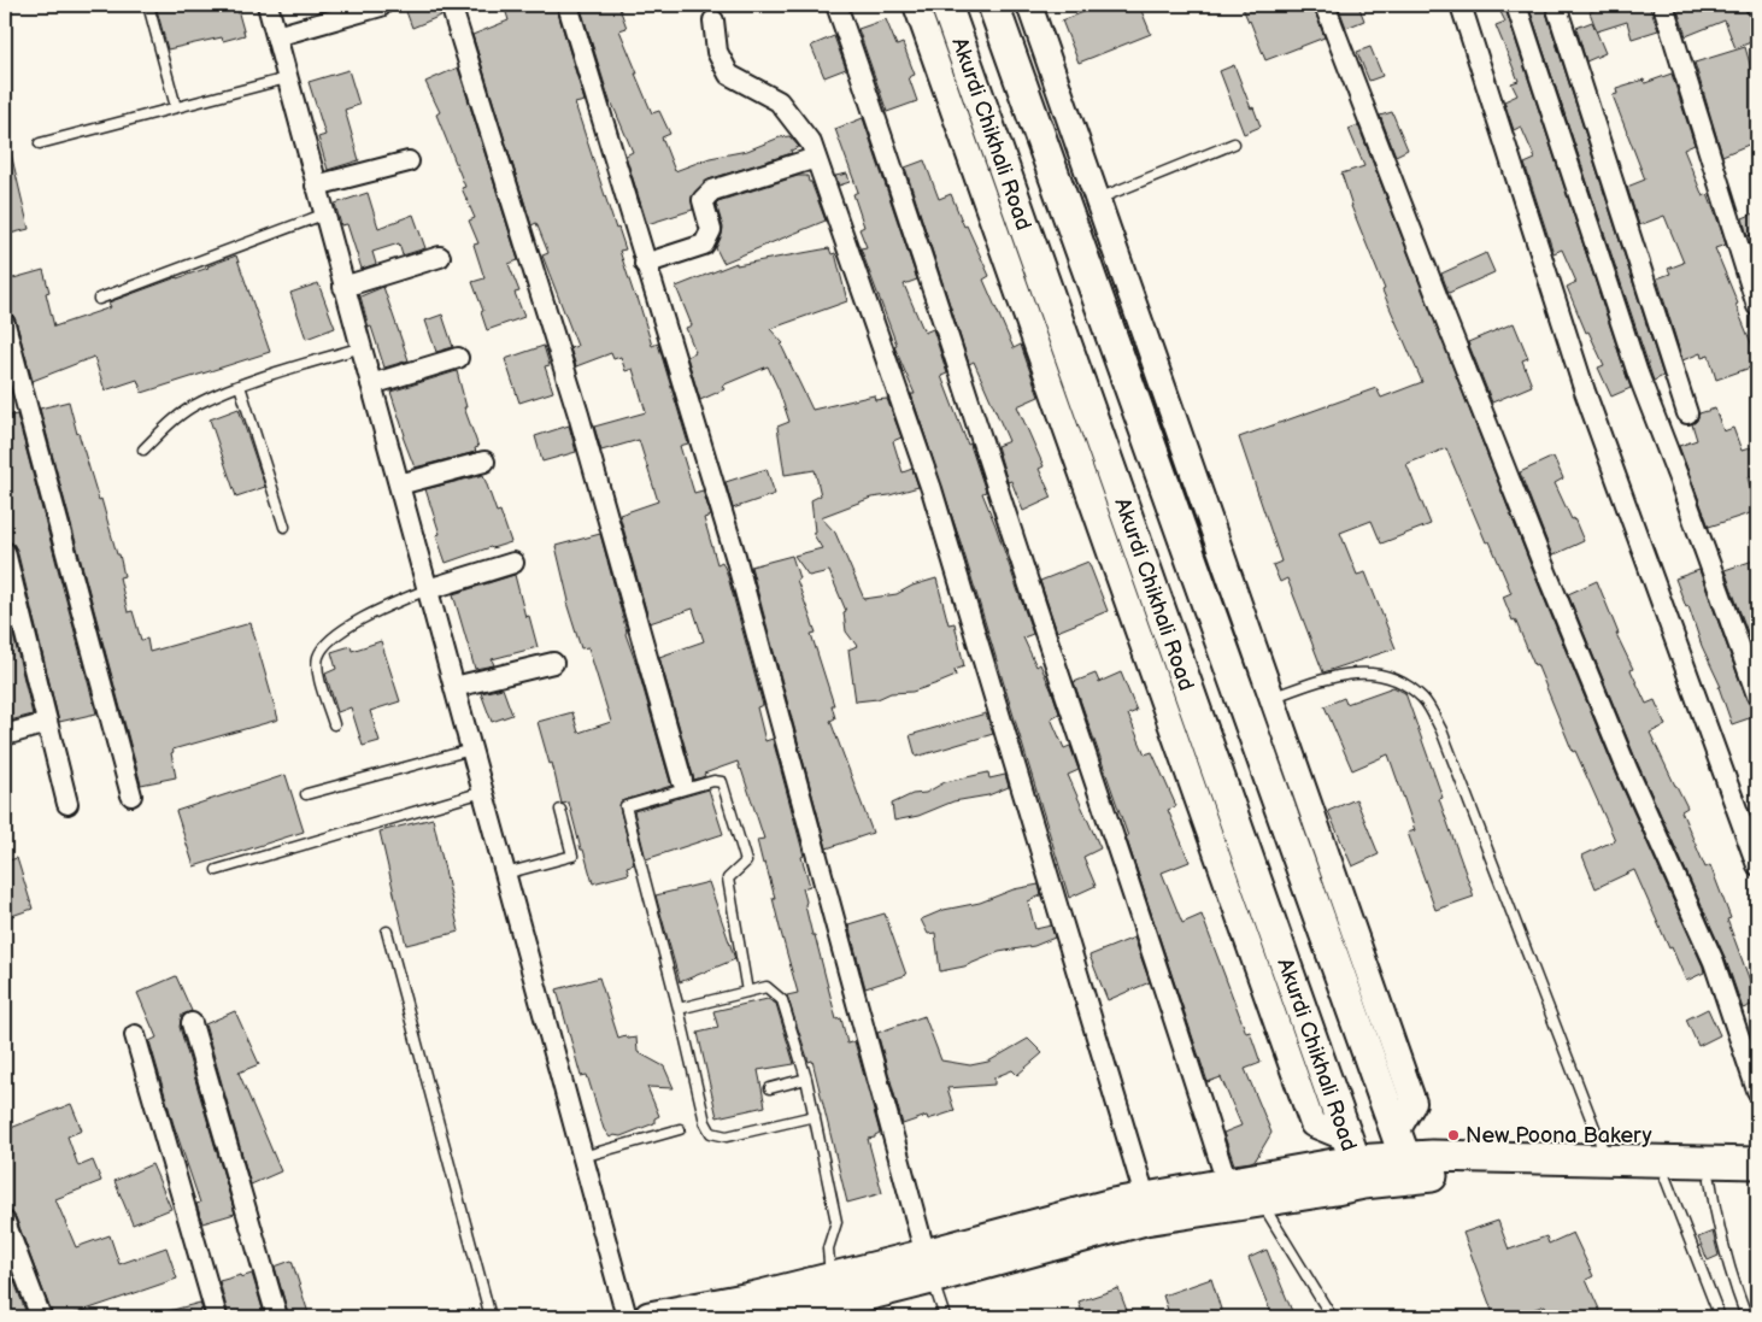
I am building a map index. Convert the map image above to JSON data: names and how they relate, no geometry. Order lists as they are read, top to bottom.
{
  "streets": {
    "main road": ["Akurdi Chikhali Road"]
  },
  "places": ["New Poona Bakery"]
}
